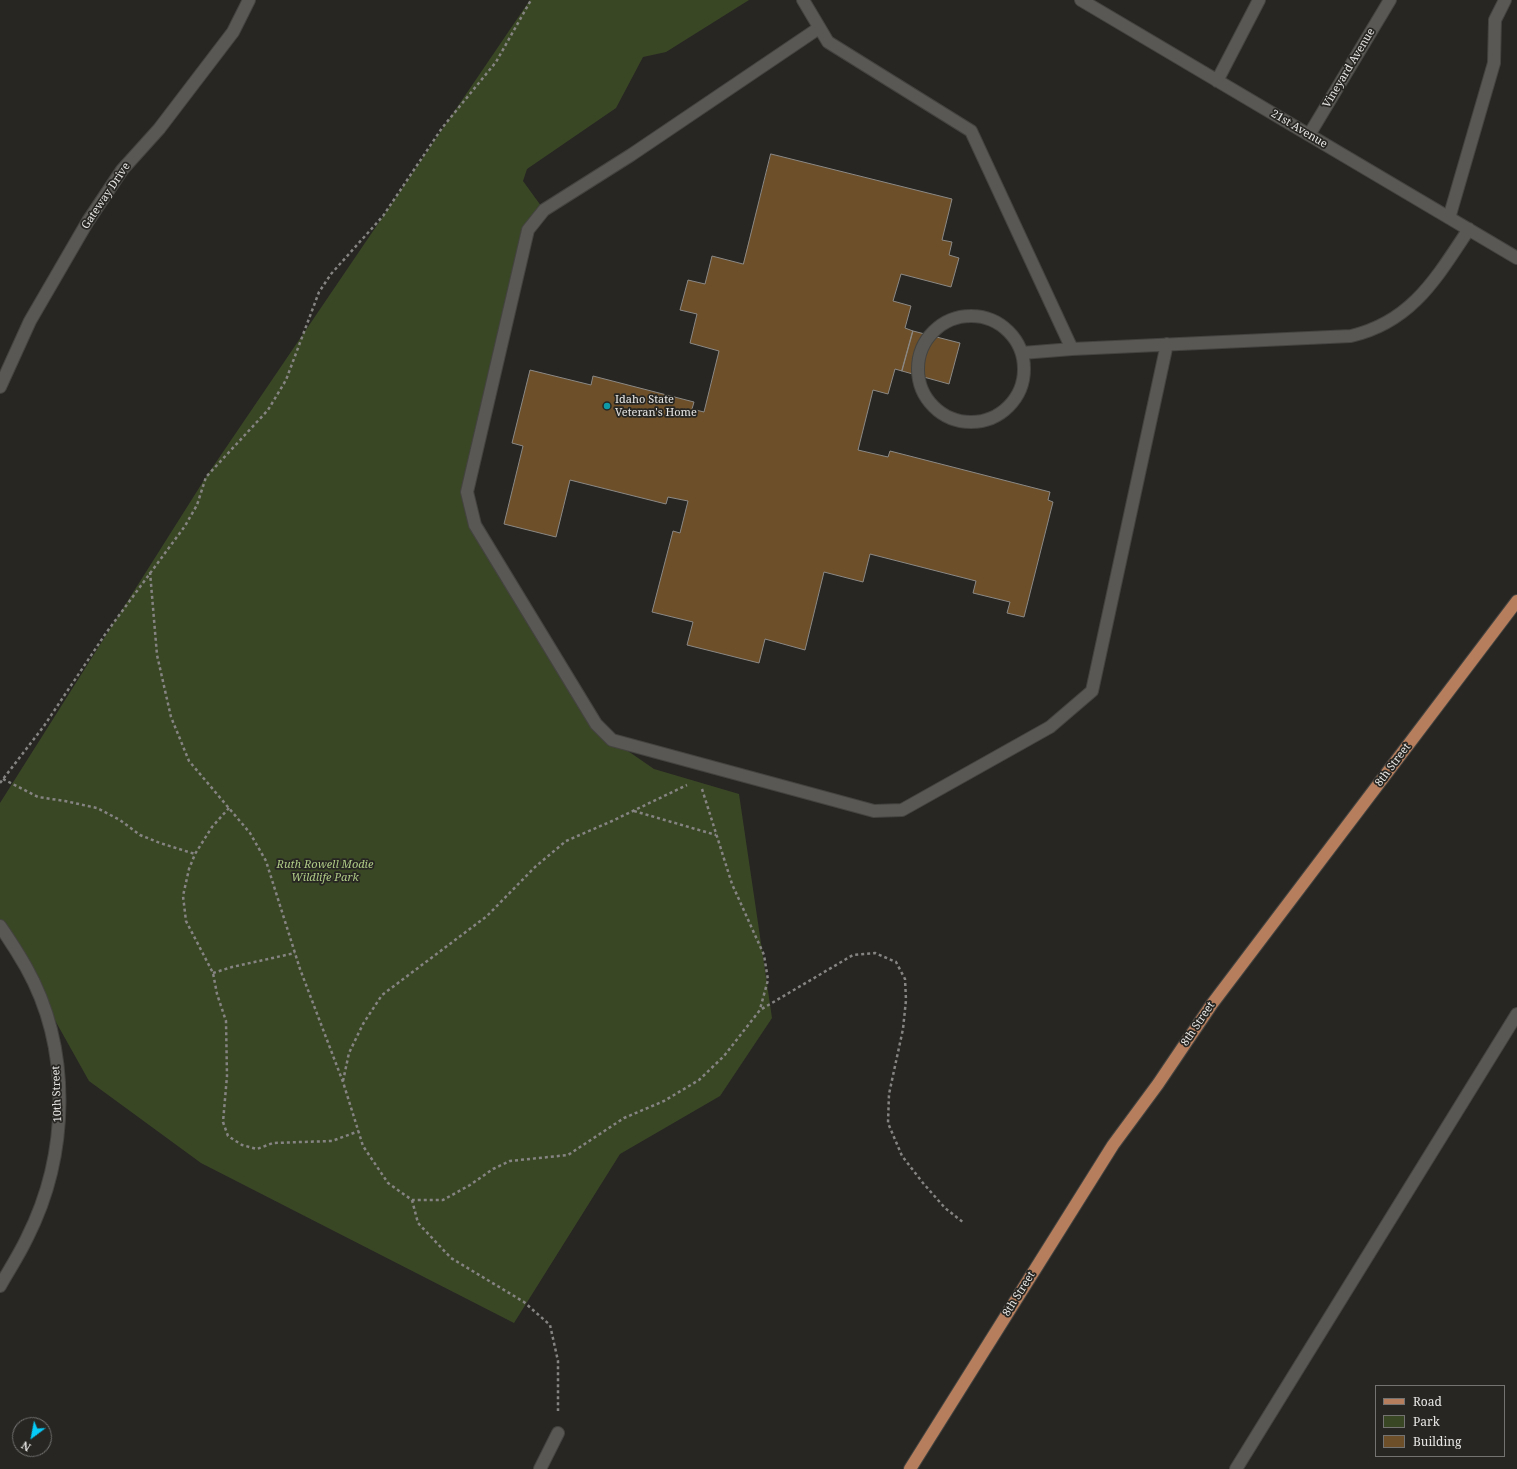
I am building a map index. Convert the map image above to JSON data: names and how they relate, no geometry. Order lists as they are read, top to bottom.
{
  "streets": {
    "main road": ["8th Street"],
    "street": [
      "Vineyard Avenue",
      "21st Avenue",
      "Gateway Drive",
      "10th Street"
    ]
  },
  "crossings": [
    ["Vineyard Avenue", "21st Avenue"]
  ],
  "parks": ["Ruth Rowell Modie Wildlife Park"],
  "places": ["Idaho State Veteran's Home"],
  "legend": ["Road", "Park", "Building"],
  "north": "bottom left"
}
